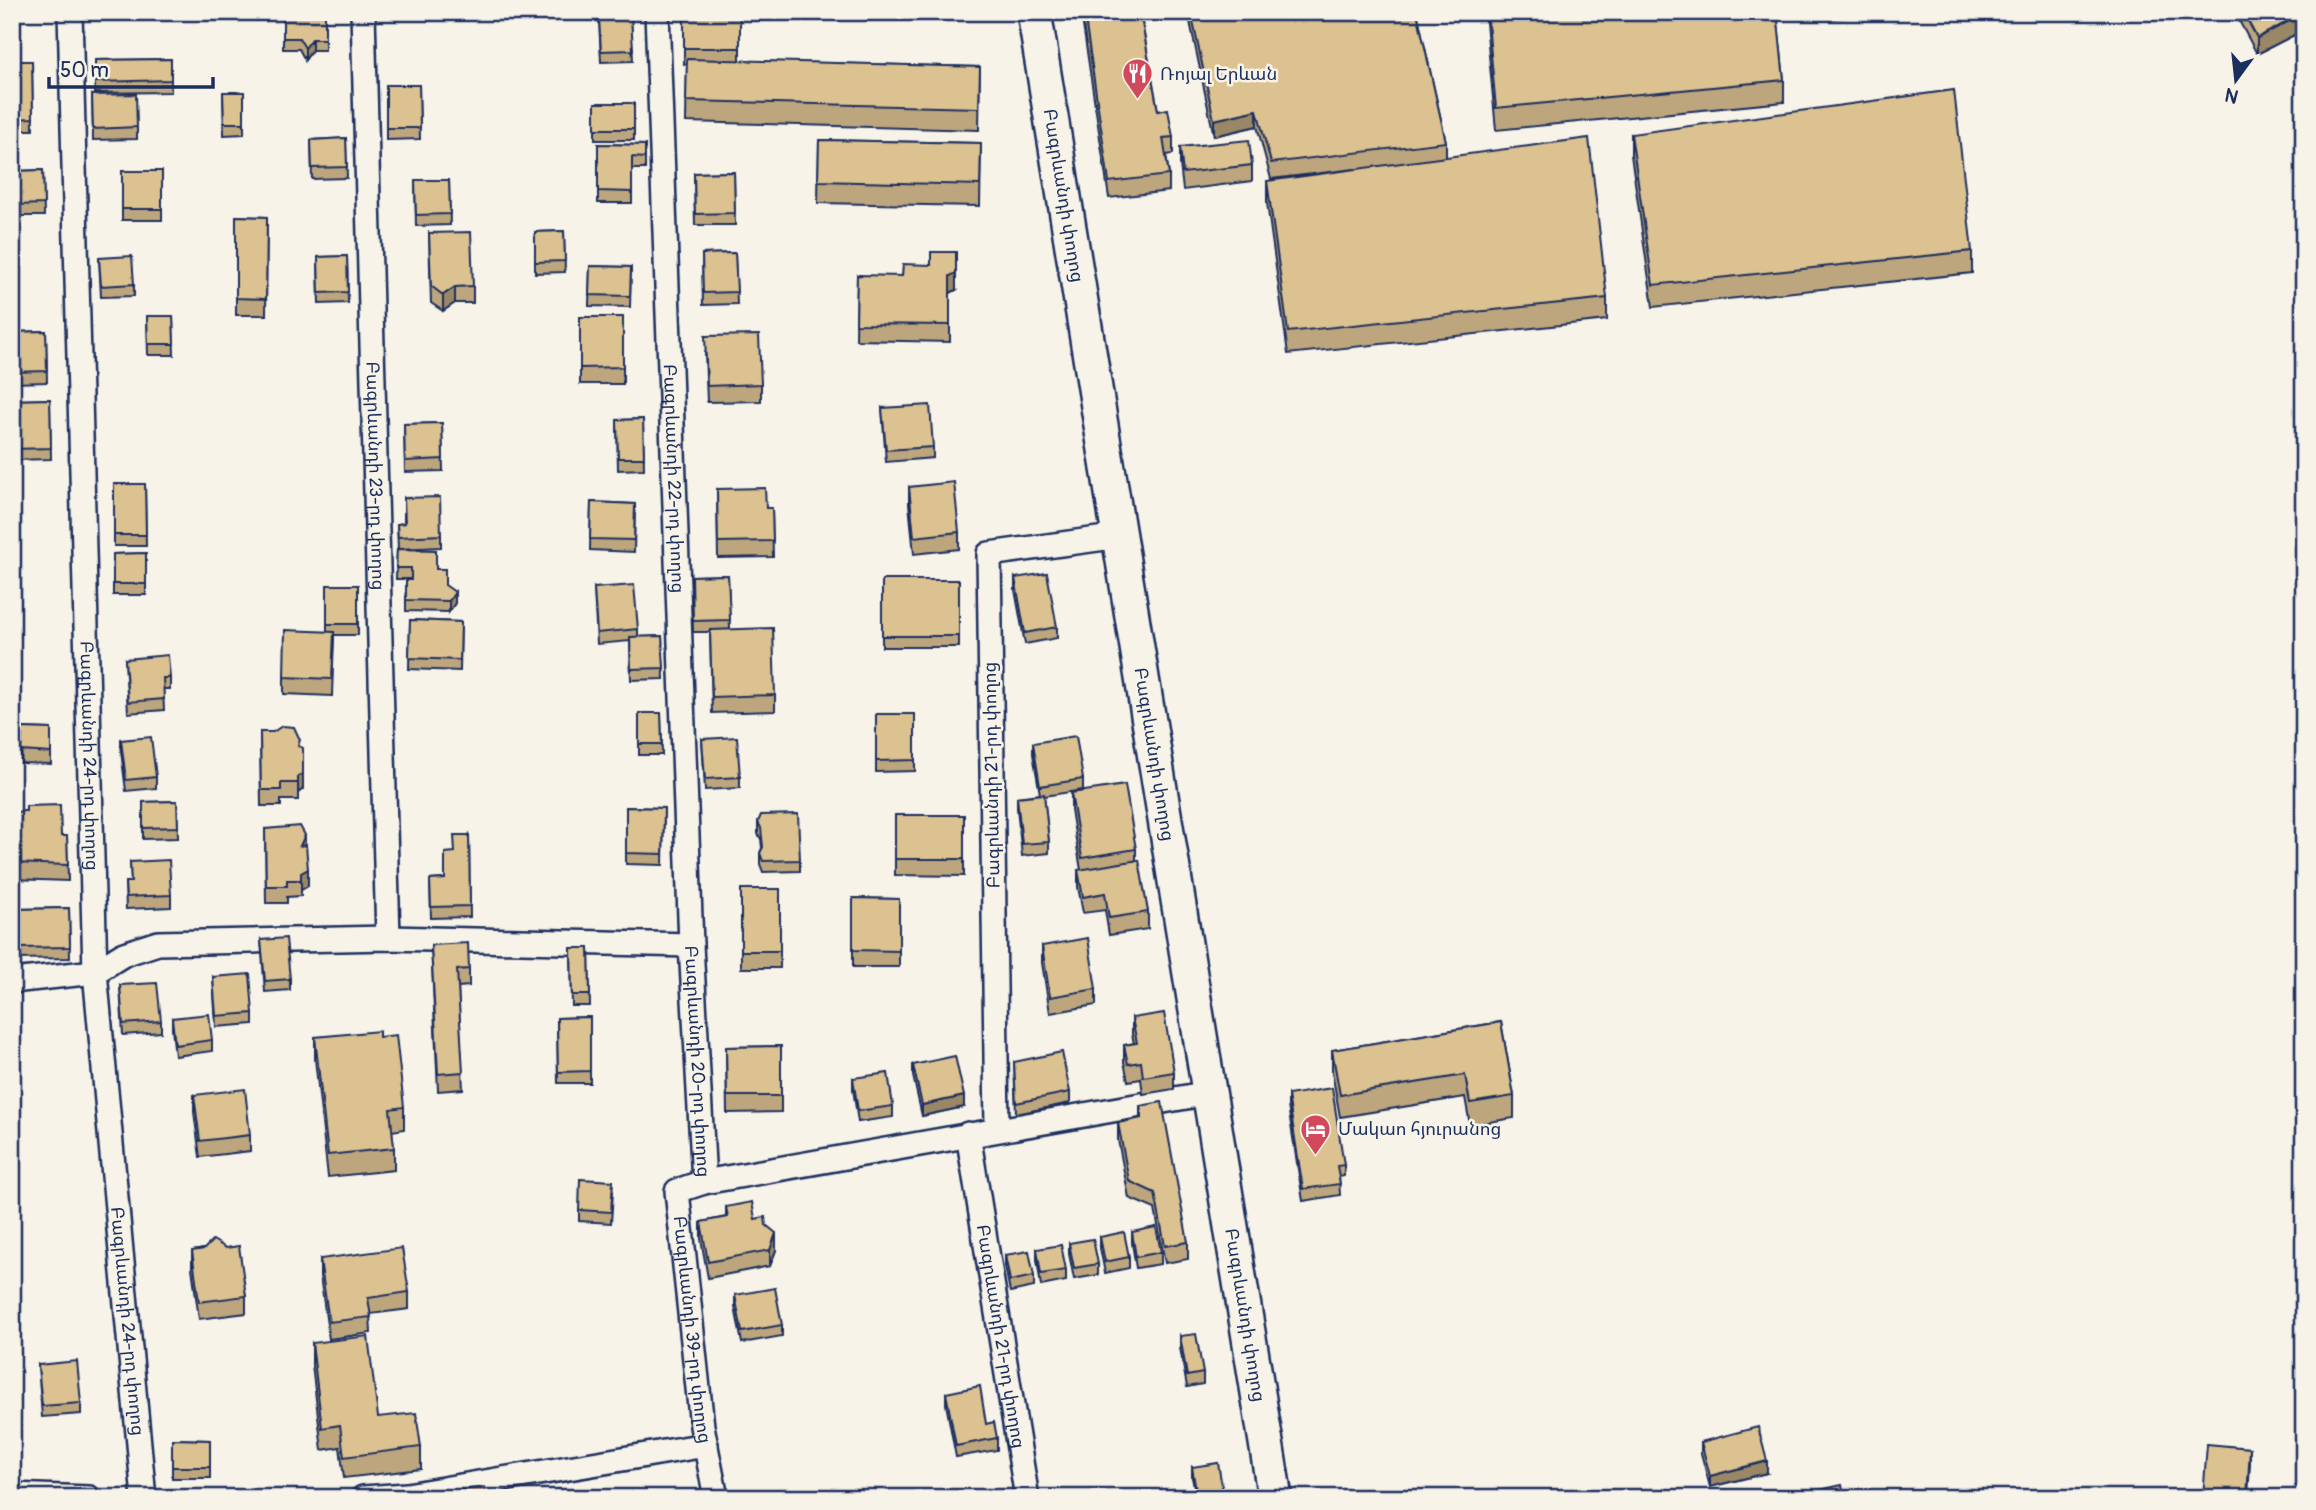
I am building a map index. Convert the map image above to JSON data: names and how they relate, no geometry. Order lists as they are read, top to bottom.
{
  "streets": {
    "main road": ["Բագրևանդի փողոց"],
    "street": [
      "Բագրևանդի 23-րդ փողոց",
      "Բագրևանդի 22-րդ փողոց",
      "Բագրևանդի 24-րդ փողոց",
      "Բագրևանդի 21-րդ փողոց",
      "Բագրևանդի 20-րդ փողոց",
      "Բագրևանդի 39-րդ փողոց"
    ]
  },
  "crossings": [
    ["Բագրևանդի փողոց", "Բագրևանդի 21-րդ փողոց"],
    ["Բագրևանդի փողոց", "Բագրևանդի 20-րդ փողոց"],
    ["Բագրևանդի 23-րդ փողոց", "Բագրևանդի 20-րդ փողոց"],
    ["Բագրևանդի 22-րդ փողոց", "Բագրևանդի 20-րդ փողոց"],
    ["Բագրևանդի 24-րդ փողոց", "Բագրևանդի 20-րդ փողոց"],
    ["Բագրևանդի 21-րդ փողոց", "Բագրևանդի 20-րդ փողոց"],
    ["Բագրևանդի 20-րդ փողոց", "Բագրևանդի 39-րդ փողոց"]
  ],
  "places": {
    "restaurant": ["Ռոյալ Երևան"],
    "hotel": ["Մակաո հյուրանոց"]
  },
  "scale_bar": "50 m",
  "north": "bottom"
}
